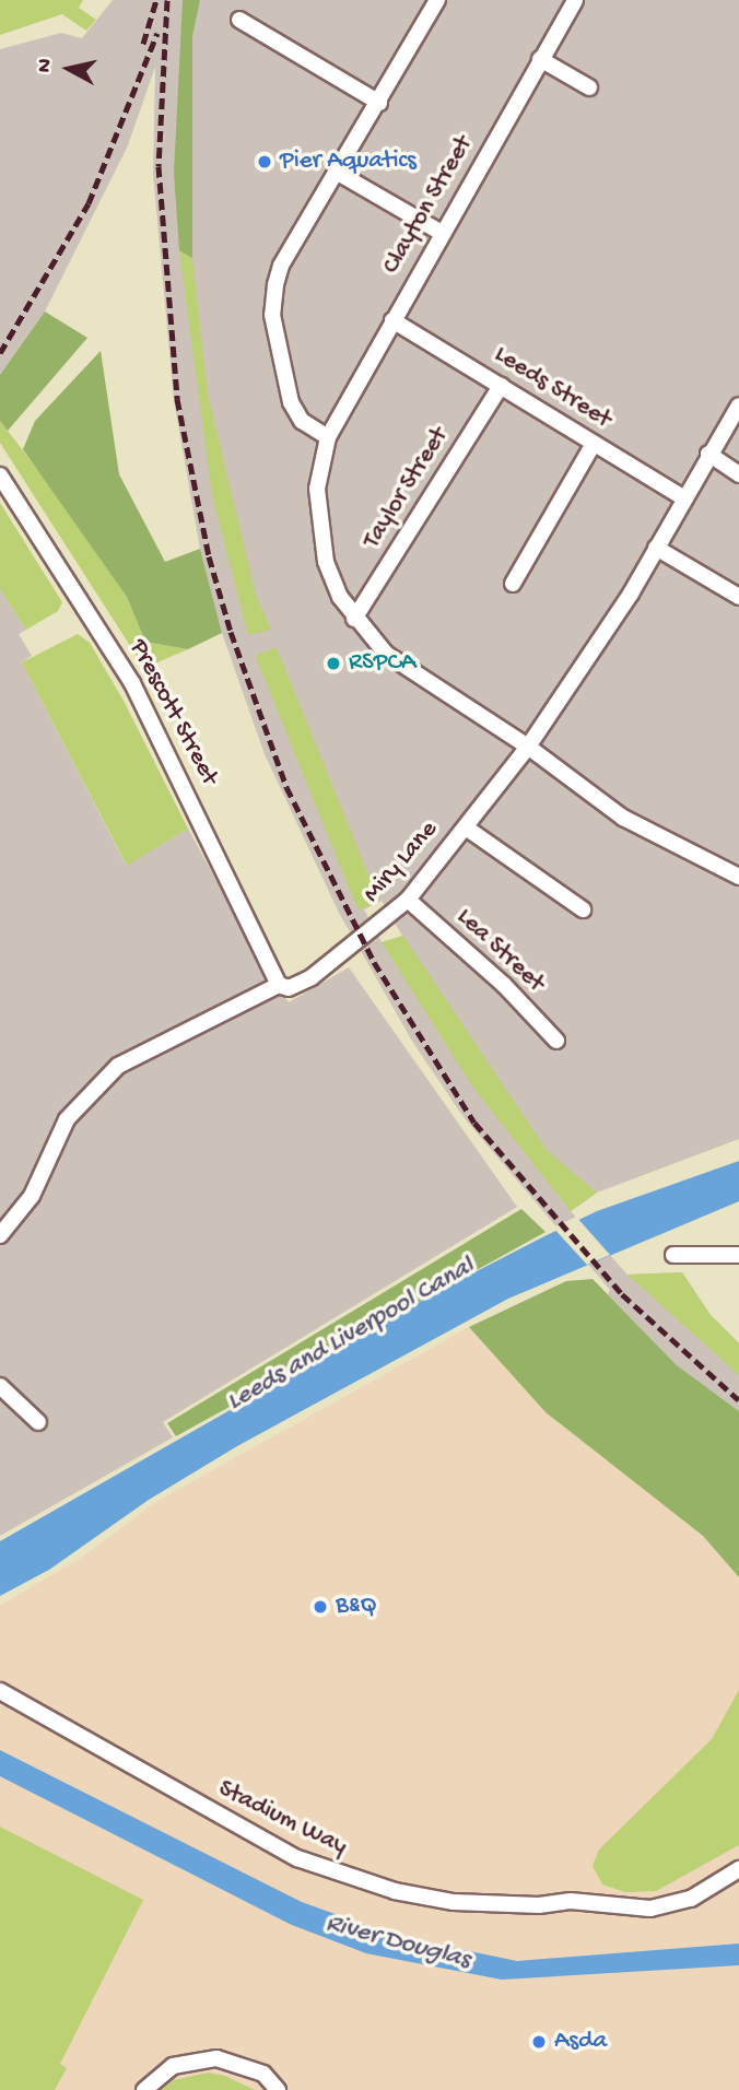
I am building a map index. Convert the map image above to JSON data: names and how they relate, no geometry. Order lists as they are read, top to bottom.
{
  "streets": {
    "street": [
      "Clayton Street",
      "Leeds Street",
      "Taylor Street",
      "Prescott Street",
      "Miry Lane",
      "Lea Street",
      "Stadium Way"
    ]
  },
  "crossings": [
    ["Clayton Street", "Leeds Street"],
    ["Clayton Street", "Taylor Street"],
    ["Clayton Street", "Miry Lane"],
    ["Leeds Street", "Taylor Street"],
    ["Leeds Street", "Miry Lane"],
    ["Prescott Street", "Miry Lane"],
    ["Miry Lane", "Lea Street"]
  ],
  "water": ["Leeds and Liverpool Canal", "River Douglas"],
  "places": [
    "Pier Aquatics",
    "RSPCA",
    "B&Q",
    "Asda"
  ],
  "north": "left"
}
